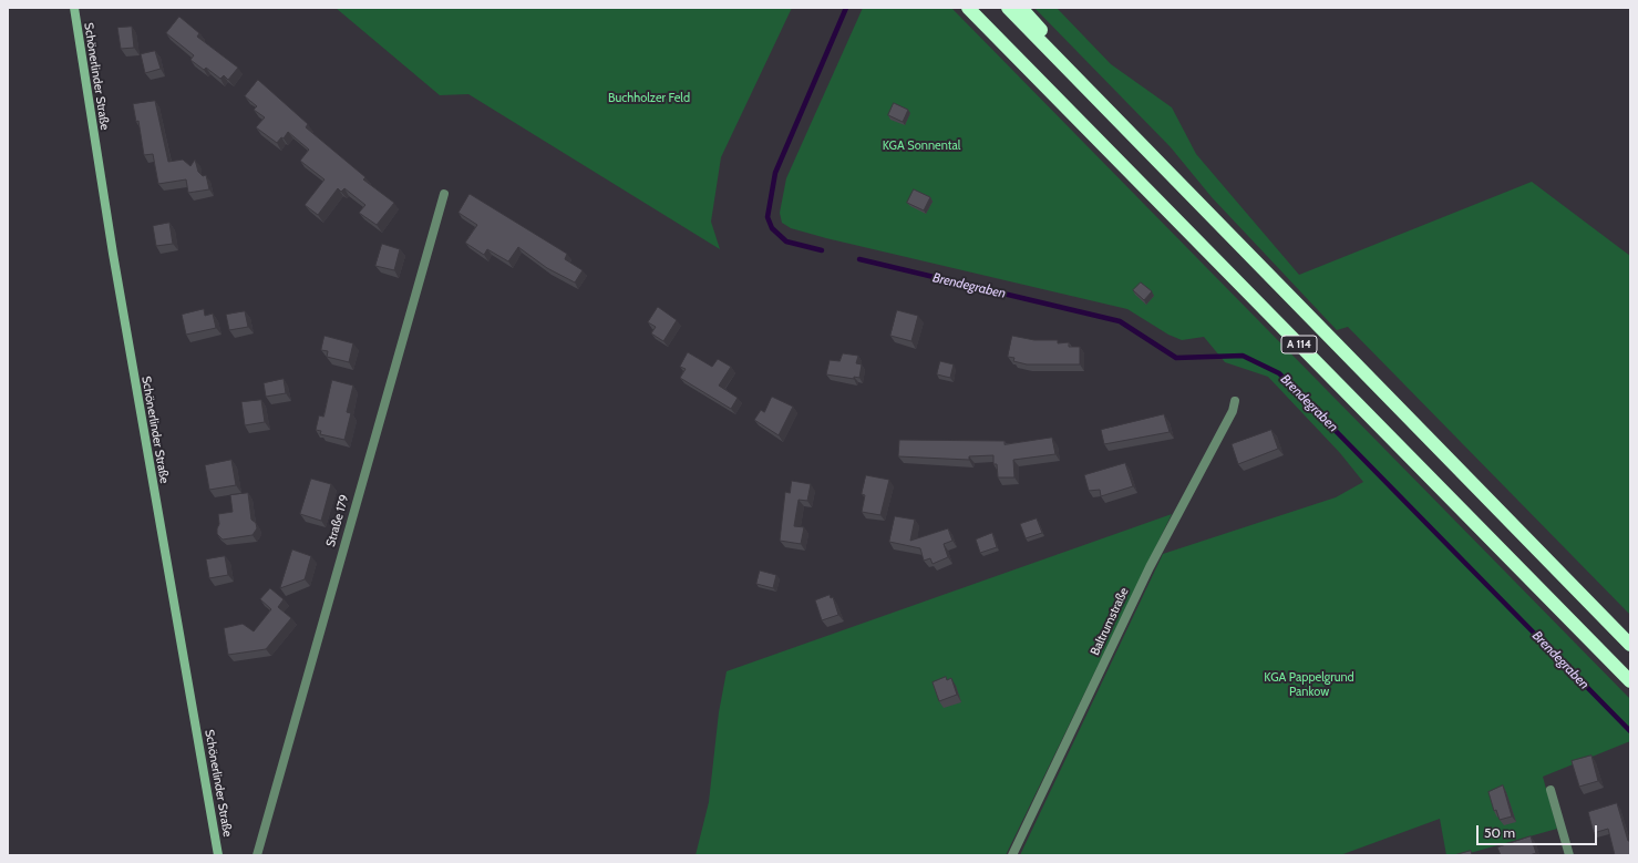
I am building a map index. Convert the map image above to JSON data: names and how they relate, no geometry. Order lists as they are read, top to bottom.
{
  "streets": {
    "highway": ["A 114"],
    "main road": ["Schönerlinder Straße"],
    "street": ["Straße 179", "Baltrumstraße"]
  },
  "water": ["Brendegraben"],
  "parks": ["Buchholzer Feld", "KGA Sonnental", "KGA Pappelgrund Pankow"],
  "scale_bar": "50 m"
}
